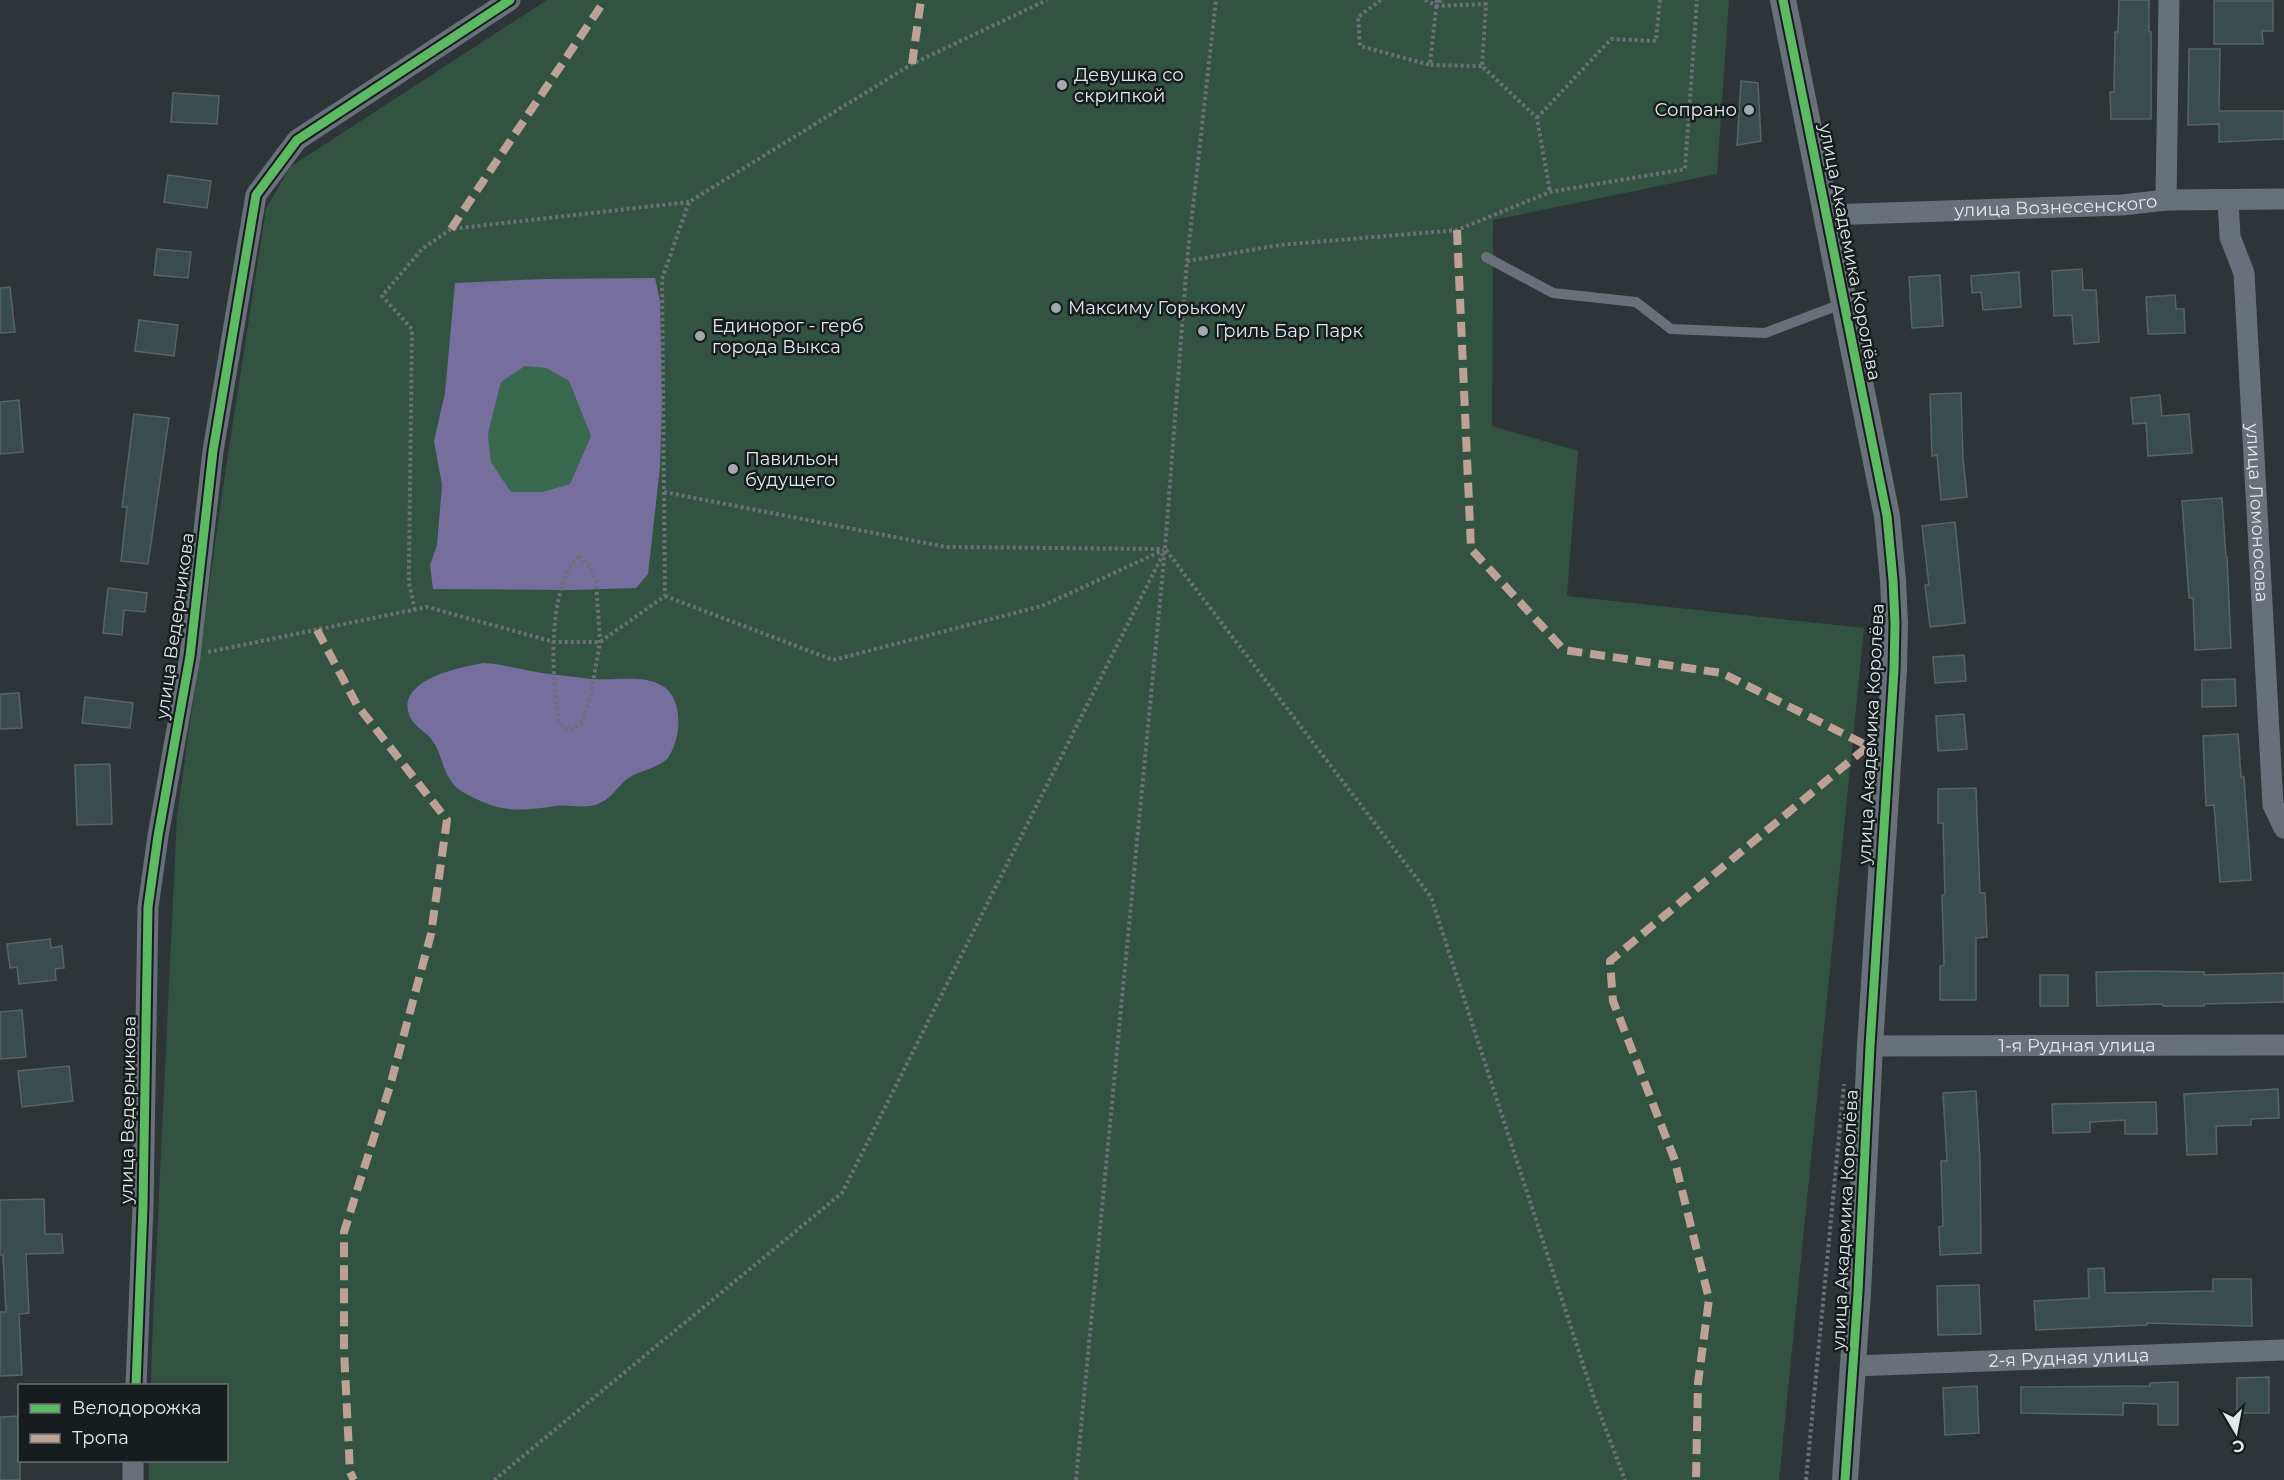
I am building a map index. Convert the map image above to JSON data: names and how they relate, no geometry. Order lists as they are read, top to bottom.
{
  "streets": {
    "street": [
      "улица Вознесенского",
      "улица Академика Королёва",
      "улица Ломоносова",
      "улица Ведерникова",
      "1-я Рудная улица",
      "2-я Рудная улица"
    ]
  },
  "crossings": [
    ["улица Вознесенского", "улица Академика Королёва"],
    ["улица Вознесенского", "улица Ломоносова"],
    ["улица Академика Королёва", "1-я Рудная улица"],
    ["улица Академика Королёва", "2-я Рудная улица"]
  ],
  "places": [
    "Девушка со скрипкой",
    "Сопрано",
    "Максиму Горькому",
    "Гриль Бар Парк",
    "Единорог - герб города Выкса",
    "Павильон будущего"
  ],
  "legend": ["Велодорожка", "Тропа"],
  "north": "bottom"
}
